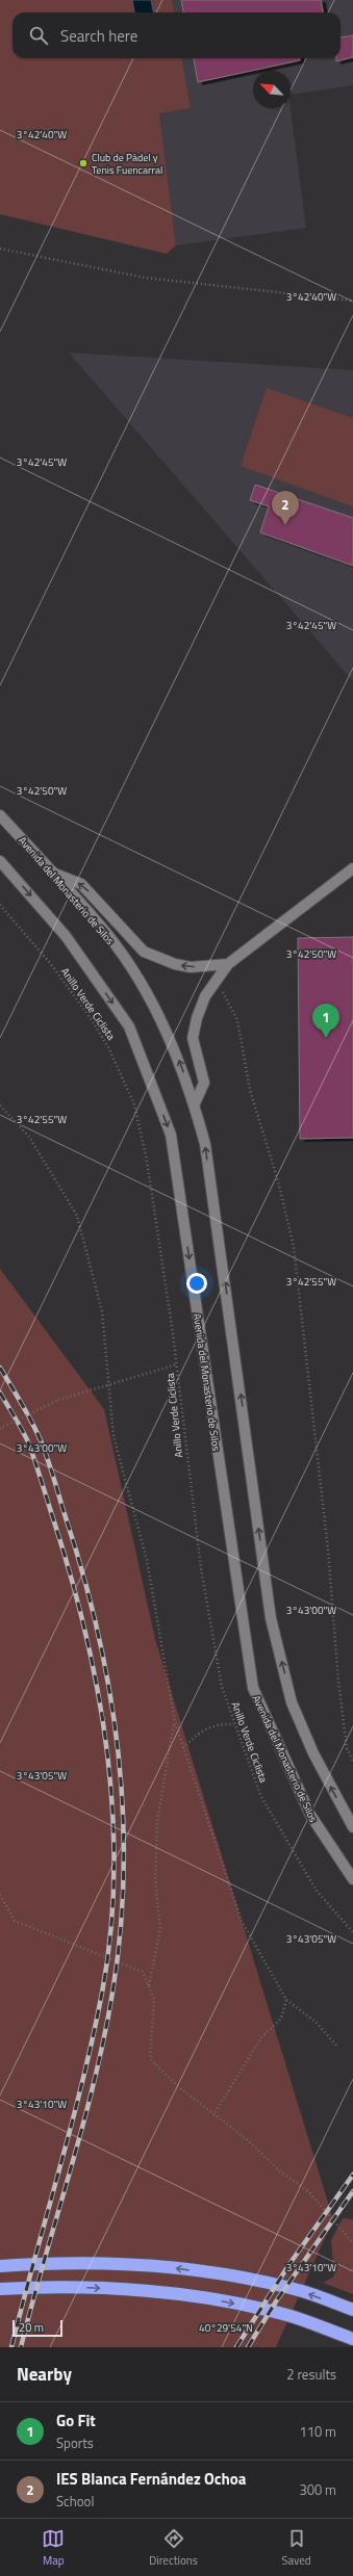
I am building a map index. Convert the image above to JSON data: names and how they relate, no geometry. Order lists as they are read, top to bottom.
{
  "streets": {
    "street": ["Avenida del Monasterio de Silos"],
    "path": ["Anillo Verde Ciclista"]
  },
  "places": ["Club de Pádel y Tenis Fuencarral"],
  "scale_bar": "20 m",
  "north": "top left",
  "page": {
    "search": "Search here",
    "pins": ["2", "1"],
    "scale": "20 m",
    "heading": ["Nearby", "2 results"],
    "list": [
      {
        "mark": "1",
        "name": "Go Fit",
        "note": "Sports",
        "value": "110 m"
      },
      {
        "mark": "2",
        "name": "IES Blanca Fernández Ochoa",
        "note": "School",
        "value": "300 m"
      }
    ],
    "nav": ["Map", "Directions", "Saved"]
  },
  "coordinates": [
    "3°42'40\"W",
    "3°42'45\"W",
    "3°42'50\"W",
    "3°42'55\"W",
    "3°43'00\"W",
    "3°43'05\"W",
    "3°43'10\"W",
    "40°29'54\"N"
  ]
}
